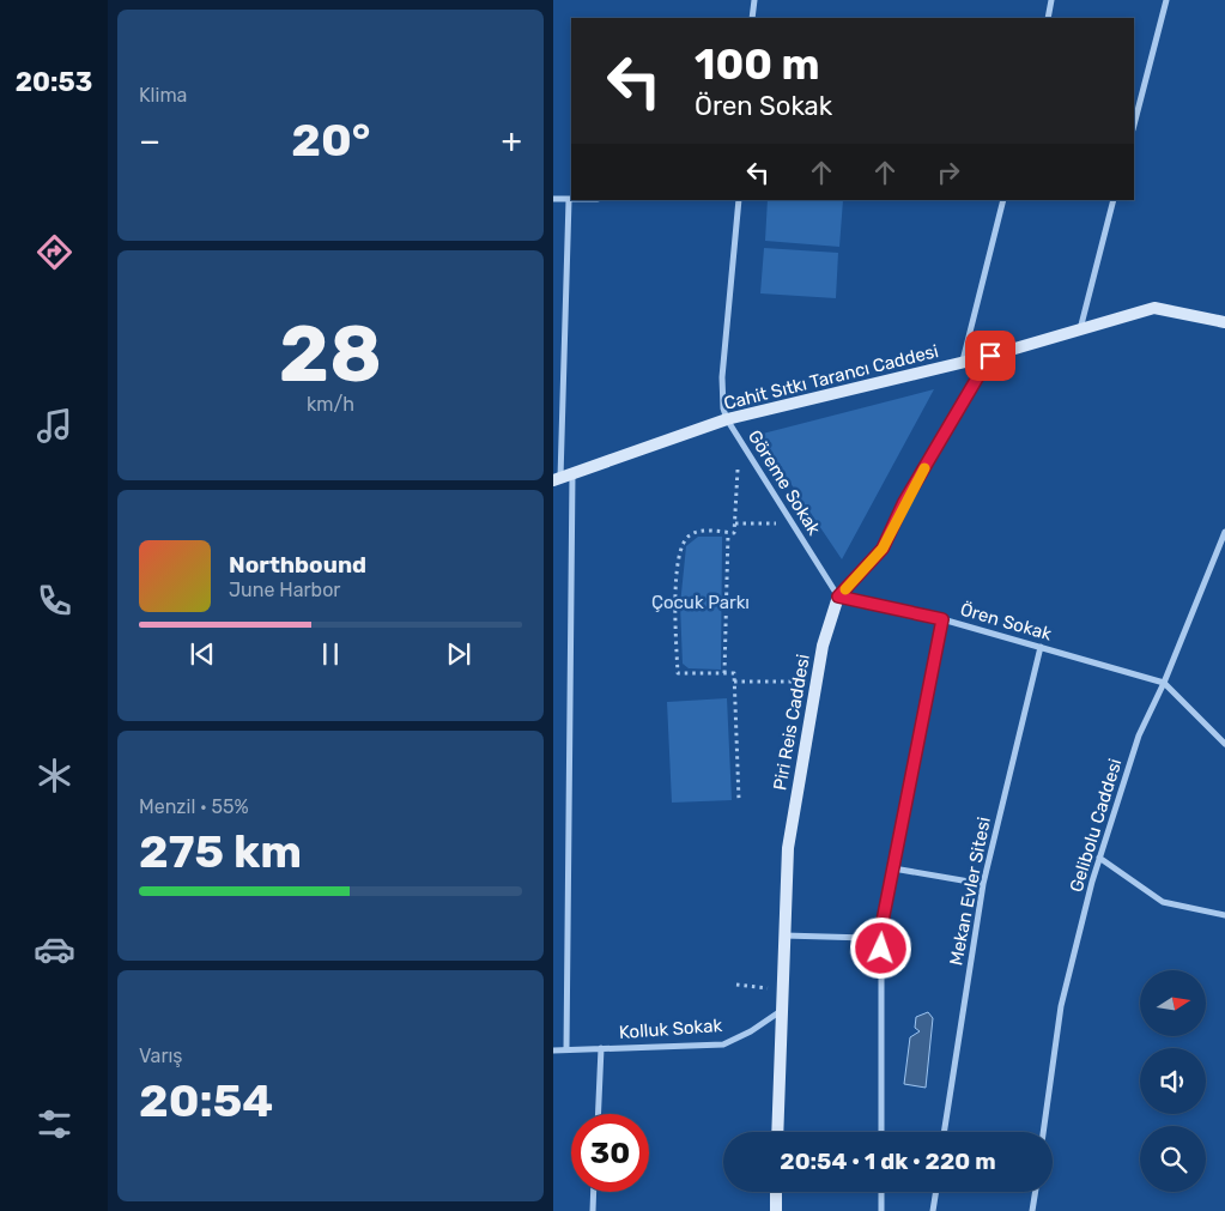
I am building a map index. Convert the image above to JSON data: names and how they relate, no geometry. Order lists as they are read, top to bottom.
{
  "streets": {
    "street": [
      "Cahit Sıtkı Tarancı Caddesi",
      "Göreme Sokak",
      "Ören Sokak",
      "Piri Reis Caddesi",
      "Gelibolu Caddesi",
      "Mekan Evler Sitesi",
      "Kolluk Sokak"
    ]
  },
  "crossings": [
    ["Cahit Sıtkı Tarancı Caddesi", "Göreme Sokak"],
    ["Cahit Sıtkı Tarancı Caddesi", "Piri Reis Caddesi"],
    ["Göreme Sokak", "Ören Sokak"],
    ["Göreme Sokak", "Piri Reis Caddesi"],
    ["Ören Sokak", "Piri Reis Caddesi"],
    ["Ören Sokak", "Gelibolu Caddesi"],
    ["Ören Sokak", "Mekan Evler Sitesi"],
    ["Piri Reis Caddesi", "Kolluk Sokak"]
  ],
  "parks": ["Çocuk Parkı"],
  "north": "right",
  "page": {
    "tabs": "20:53",
    "tile": [
      "Klima",
      ["28", "km/h"],
      ["Menzil · 55%", "275 km"],
      ["Varış", "20:54"]
    ],
    "turn": ["100 m", "Ören Sokak"],
    "heat": ["−", "20°", "+"],
    "song": ["Northbound", "June Harbor"],
    "limit": "30",
    "trip": "20:54 · 1 dk · 220 m"
  }
}
